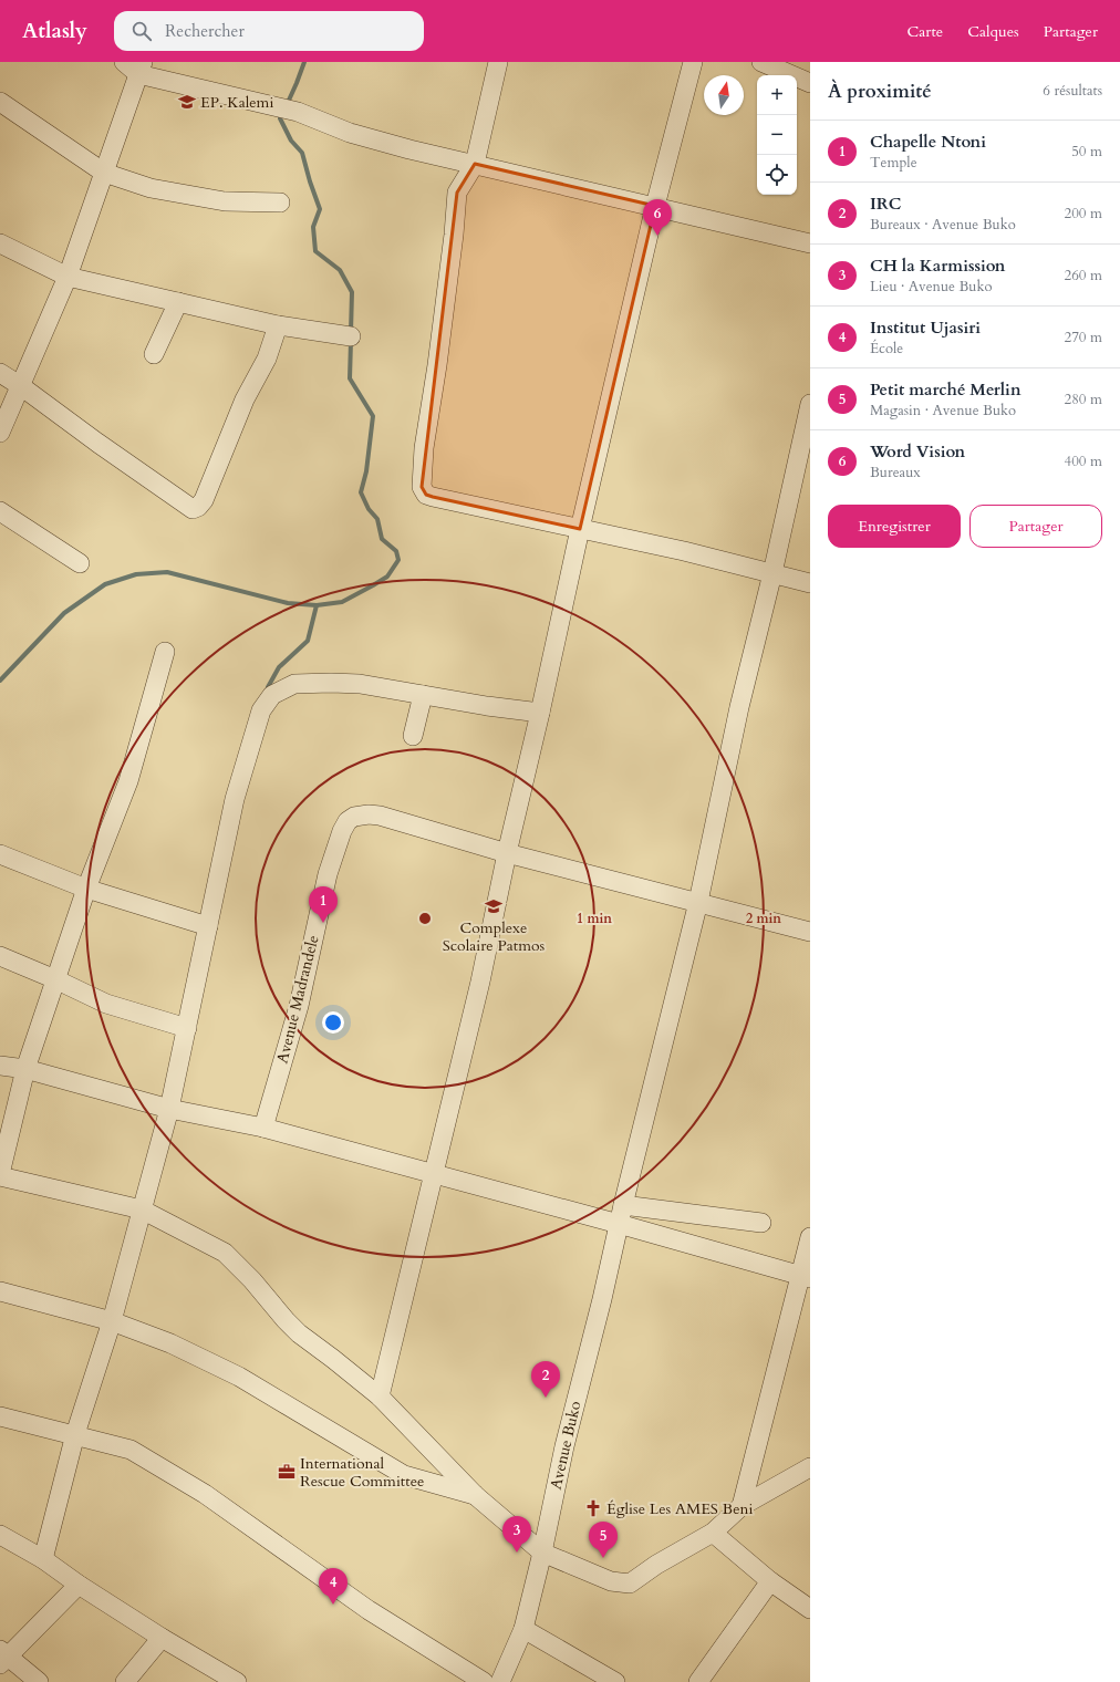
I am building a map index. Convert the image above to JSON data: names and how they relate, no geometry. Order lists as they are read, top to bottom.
{
  "streets": {
    "street": ["Avenue Madrandele", "Avenue Buko"]
  },
  "places": {
    "school or university": ["EP. Kalemi", "Complexe Scolaire Patmos"],
    "office": ["International Rescue Committee"],
    "church": ["Église Les AMES Beni"]
  },
  "north": "top",
  "page": {
    "header": "Atlasly",
    "search": "Rechercher",
    "nav": ["Carte", "Calques", "Partager"],
    "heading": ["À proximité", "6 résultats"],
    "map_buttons": ["+", "−"],
    "list": [
      {
        "mark": "1",
        "name": "Chapelle Ntoni",
        "note": "Temple",
        "value": "50 m"
      },
      {
        "mark": "2",
        "name": "IRC",
        "note": "Bureaux · Avenue Buko",
        "value": "200 m"
      },
      {
        "mark": "3",
        "name": "CH la Karmission",
        "note": "Lieu · Avenue Buko",
        "value": "260 m"
      },
      {
        "mark": "4",
        "name": "Institut Ujasiri",
        "note": "École",
        "value": "270 m"
      },
      {
        "mark": "5",
        "name": "Petit marché Merlin",
        "note": "Magasin · Avenue Buko",
        "value": "280 m"
      },
      {
        "mark": "6",
        "name": "Word Vision",
        "note": "Bureaux",
        "value": "400 m"
      }
    ],
    "pins": [
      "6",
      "1",
      "2",
      "3",
      "5",
      "4"
    ],
    "buttons": ["Enregistrer", "Partager"]
  },
  "rings": ["1 min", "2 min"]
}
